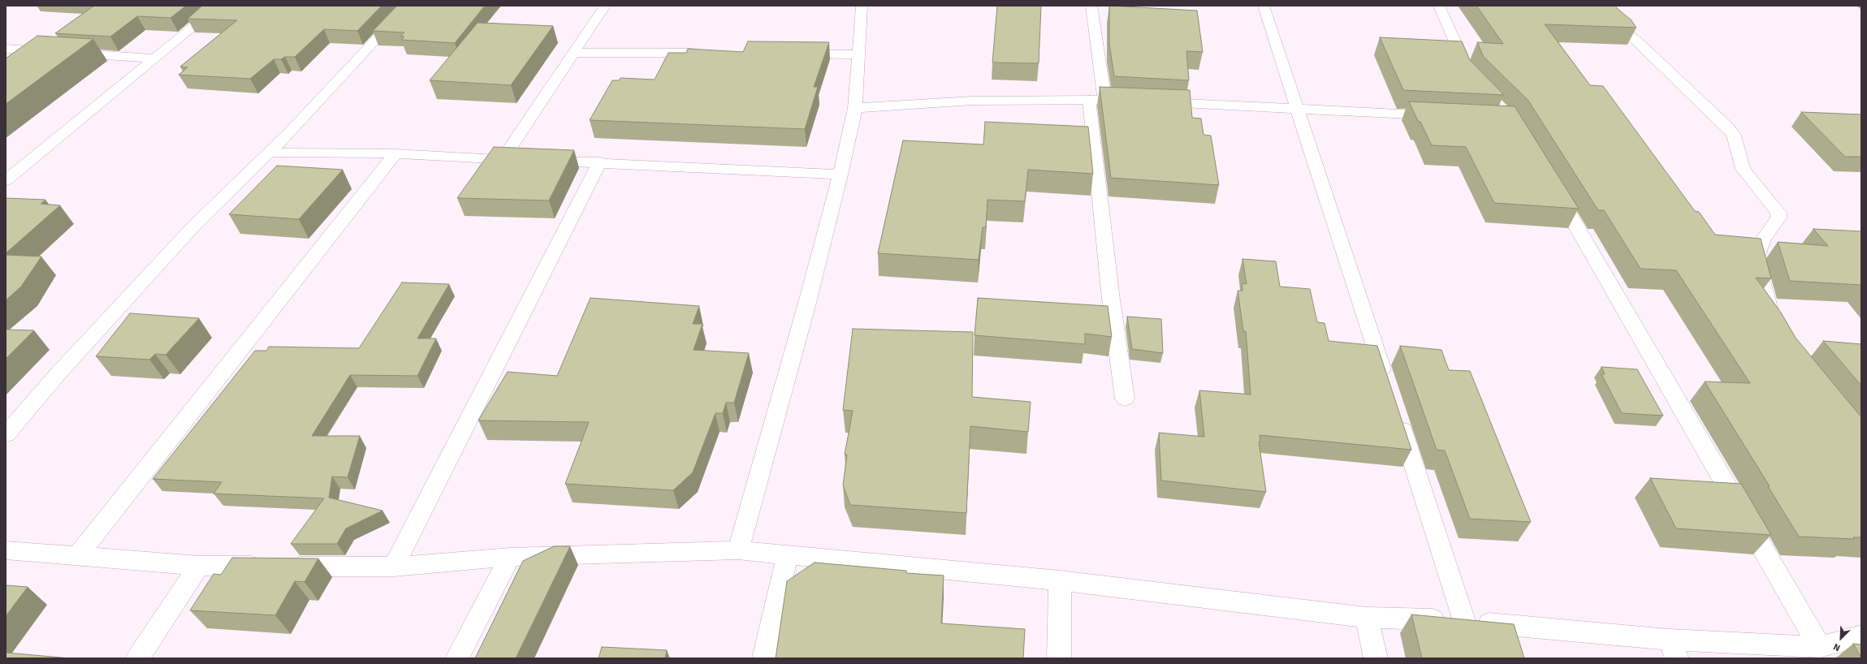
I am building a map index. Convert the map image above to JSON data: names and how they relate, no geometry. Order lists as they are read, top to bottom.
{
  "north": "bottom left"
}
